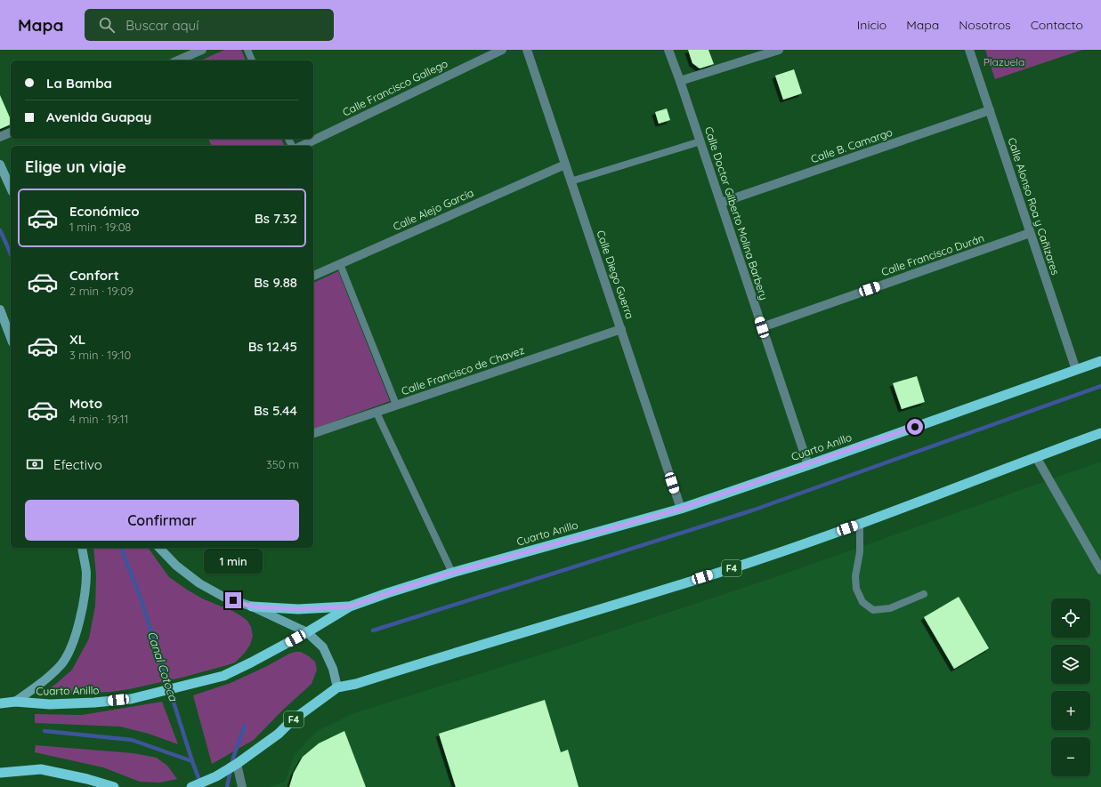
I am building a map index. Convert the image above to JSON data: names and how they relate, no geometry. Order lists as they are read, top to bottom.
{
  "streets": {
    "highway": ["Cuarto Anillo", "F4"],
    "street": [
      "Calle Francisco Gallego",
      "Calle B. Camargo",
      "Calle Alonso Roa y Cañizares",
      "Calle Alejo García",
      "Calle Doctor Gilberto Molina Barbery",
      "Calle Francisco Durán",
      "Calle Diego Guerra",
      "Calle Francisco de Chavez"
    ]
  },
  "crossings": [
    ["Calle B. Camargo", "Calle Alonso Roa y Cañizares"],
    ["Calle B. Camargo", "Calle Doctor Gilberto Molina Barbery"],
    ["Calle Alonso Roa y Cañizares", "Calle Francisco Durán"],
    ["Calle Alonso Roa y Cañizares", "Cuarto Anillo"],
    ["Calle Alejo García", "Calle Diego Guerra"],
    ["Calle Doctor Gilberto Molina Barbery", "Calle Francisco Durán"],
    ["Calle Doctor Gilberto Molina Barbery", "Cuarto Anillo"],
    ["Calle Diego Guerra", "Calle Francisco de Chavez"],
    ["Calle Diego Guerra", "Cuarto Anillo"]
  ],
  "water": ["Canal Cotoca"],
  "parks": ["Plazuela"],
  "page": {
    "header": "Mapa",
    "search": "Buscar aquí",
    "nav": [
      "Inicio",
      "Mapa",
      "Nosotros",
      "Contacto"
    ],
    "banner": ["La Bamba", "Avenida Guapay"],
    "heading": "Elige un viaje",
    "list": [
      {
        "name": "Económico",
        "note": "1 min · 19:08",
        "value": "Bs 7.32"
      },
      {
        "name": "Confort",
        "note": "2 min · 19:09",
        "value": "Bs 9.88"
      },
      {
        "name": "XL",
        "note": "3 min · 19:10",
        "value": "Bs 12.45"
      },
      {
        "name": "Moto",
        "note": "4 min · 19:11",
        "value": "Bs 5.44"
      }
    ],
    "pay": ["Efectivo", "350 m"],
    "buttons": "Confirmar",
    "bubble": "1 min",
    "map_buttons": ["+", "−"]
  }
}
